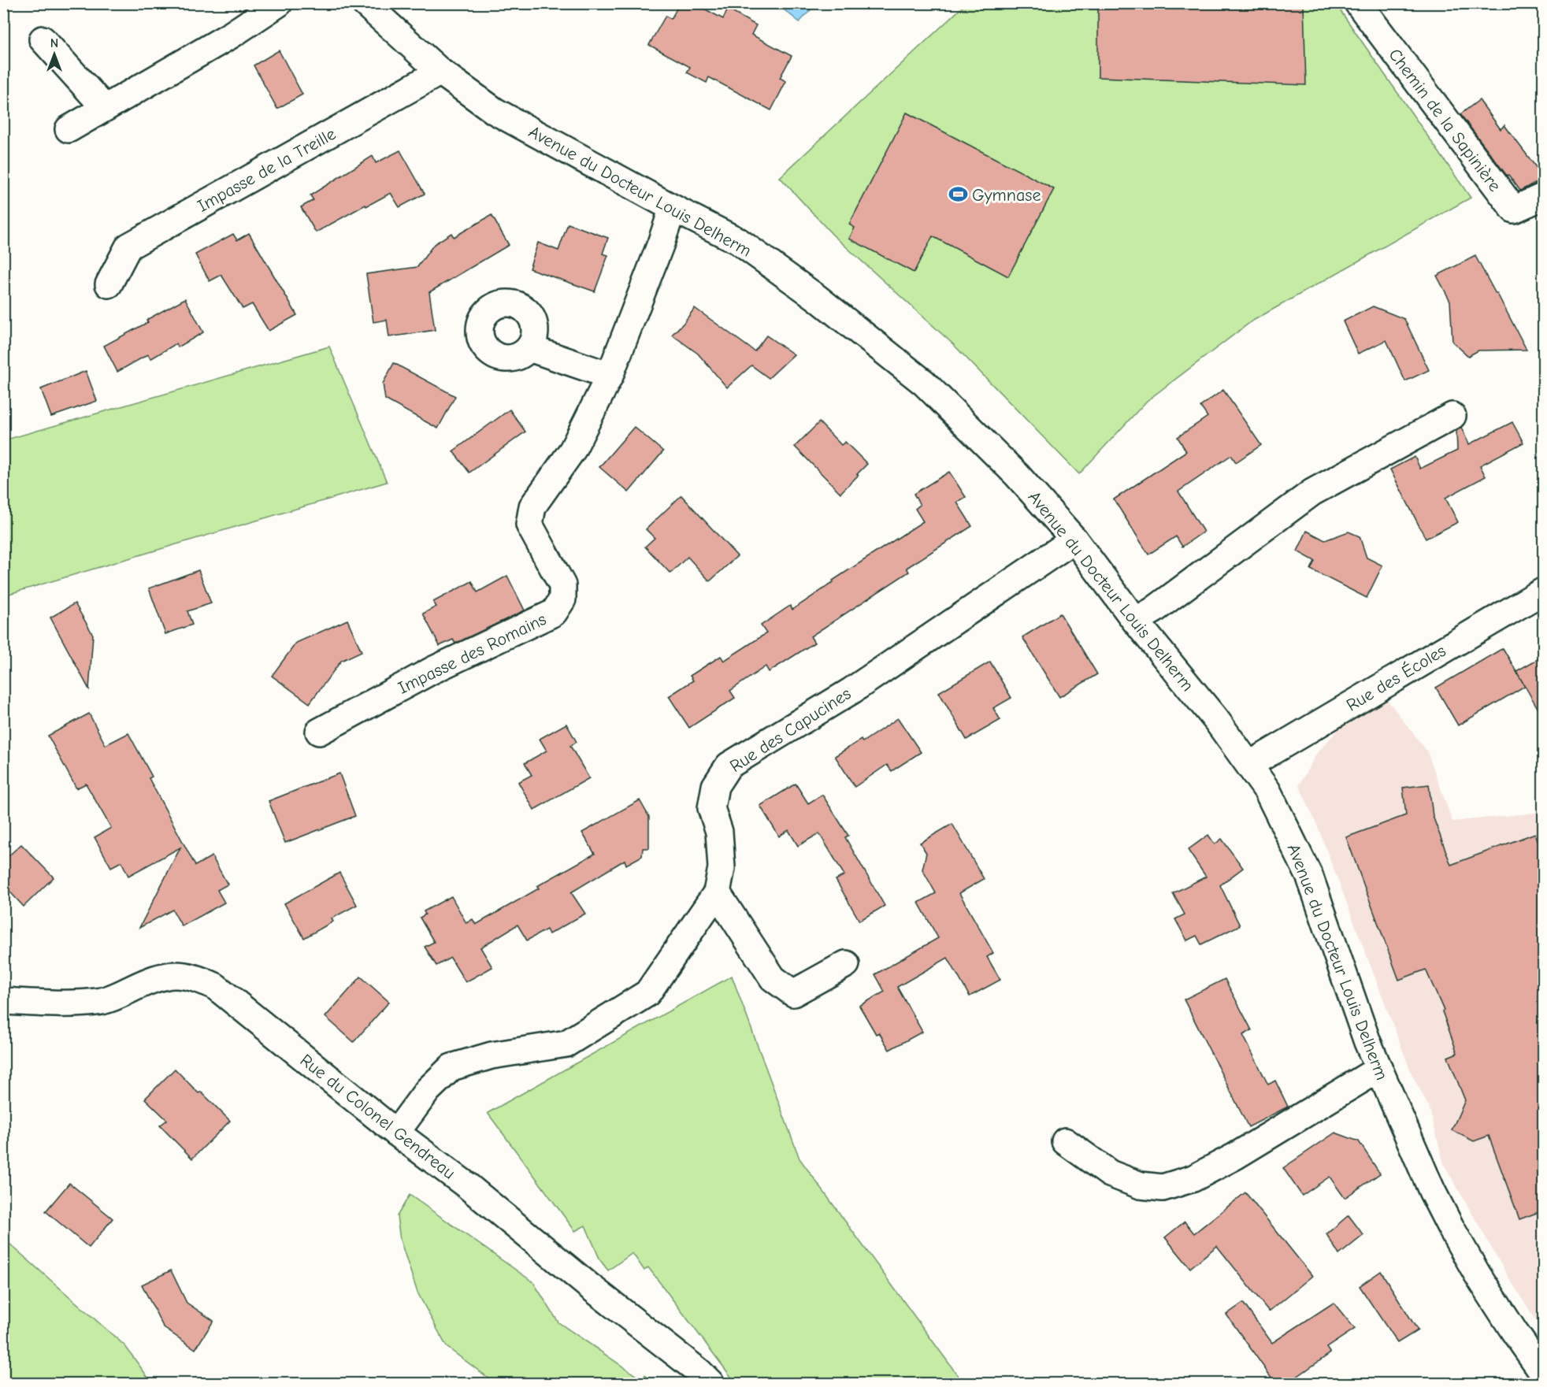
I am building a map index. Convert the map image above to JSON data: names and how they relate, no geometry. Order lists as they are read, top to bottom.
{
  "streets": {
    "street": [
      "Chemin de la Sapinière",
      "Impasse de la Treille",
      "Avenue du Docteur Louis Delherm",
      "Impasse des Romains",
      "Rue des Écoles",
      "Rue des Capucines",
      "Rue du Colonel Gendreau"
    ]
  },
  "crossings": [
    ["Impasse de la Treille", "Avenue du Docteur Louis Delherm"],
    ["Avenue du Docteur Louis Delherm", "Impasse des Romains"],
    ["Avenue du Docteur Louis Delherm", "Rue des Écoles"],
    ["Avenue du Docteur Louis Delherm", "Rue des Capucines"],
    ["Rue des Capucines", "Rue du Colonel Gendreau"]
  ],
  "places": {
    "sports": ["Gymnase"]
  },
  "north": "top"
}
